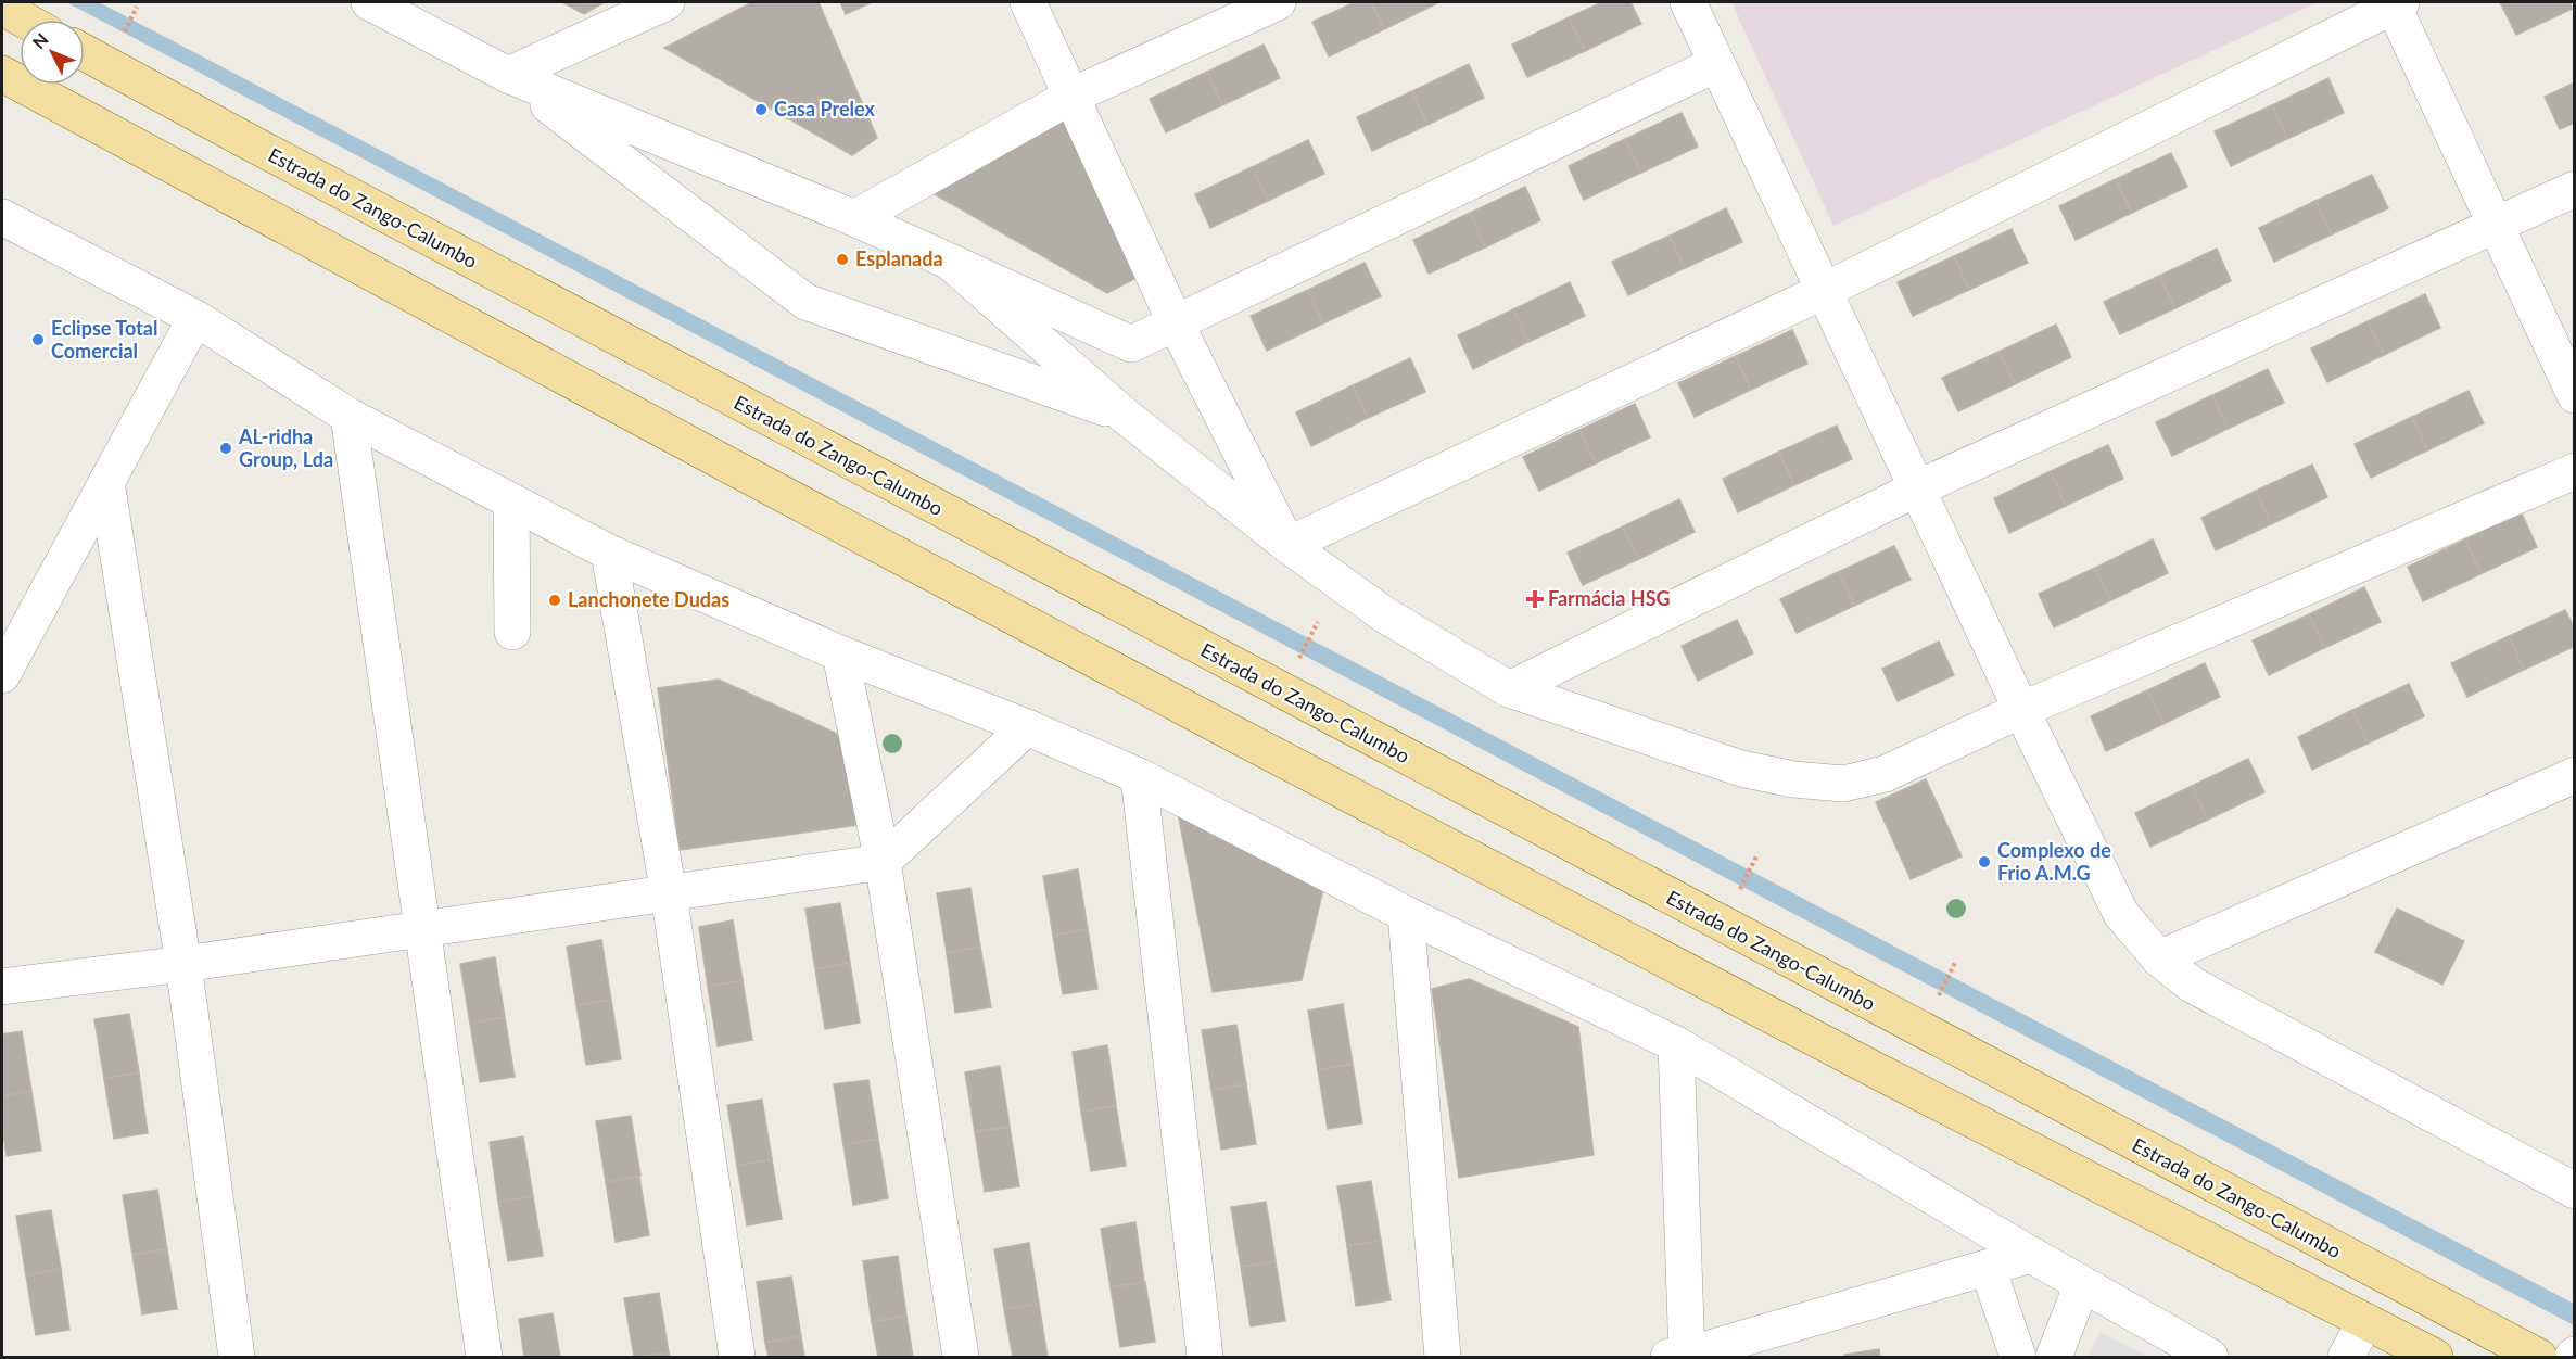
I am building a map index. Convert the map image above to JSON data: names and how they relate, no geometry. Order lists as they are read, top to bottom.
{
  "streets": {
    "main road": ["Estrada do Zango-Calumbo"]
  },
  "places": {
    "other": [
      "Casa Prelex",
      "Esplanada",
      "Eclipse Total Comercial",
      "AL-ridha Group, Lda",
      "Lanchonete Dudas",
      "Complexo de Frio A.M.G"
    ],
    "health": ["Farmácia HSG"]
  },
  "north": "top left"
}
